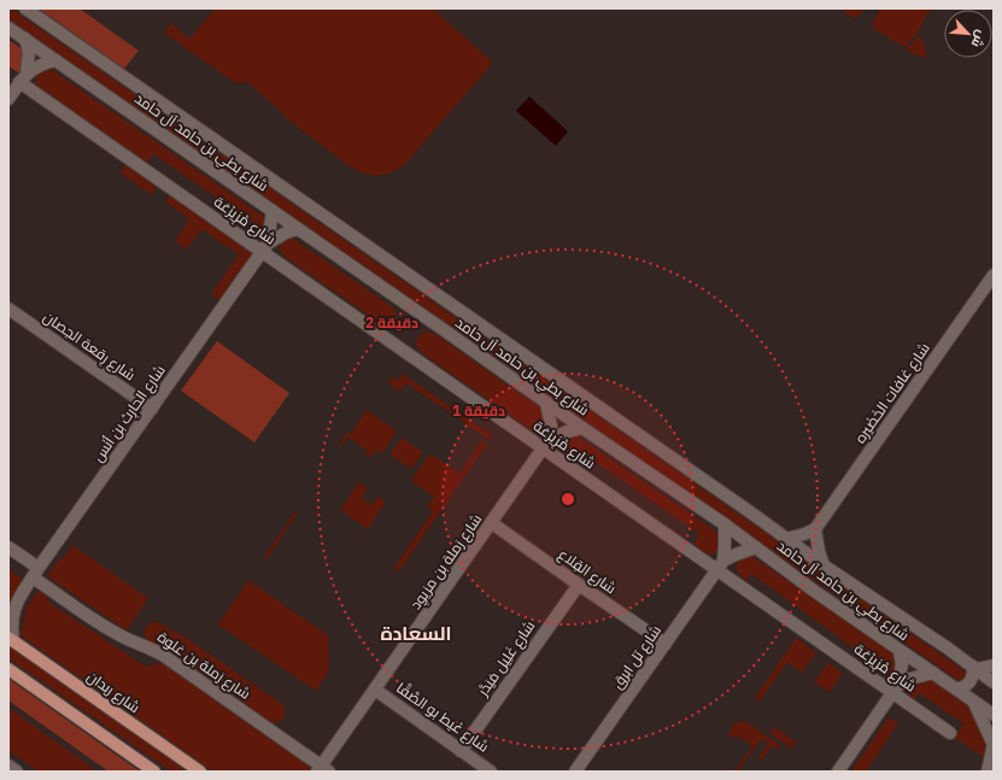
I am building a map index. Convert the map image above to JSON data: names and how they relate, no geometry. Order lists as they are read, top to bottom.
{
  "streets": {
    "main road": ["شارع ربدان"],
    "street": [
      "شارع بطي بن حامد آل حامد",
      "شارع مْزِيرْعَة",
      "شارع رِقعة الحِصان",
      "شارع غافات الخَضَيره",
      "شارع الحارِث بن أنَس",
      "شارع رَملة بن مرَيوِد",
      "شارع القِلاع",
      "شارع تل ابرق",
      "شارع غَلِيل مَيَدَّر",
      "شارع رَملة بن عَلوة",
      "شارع غَيط بو الصَّقَّا"
    ]
  },
  "crossings": [
    ["شارع بطي بن حامد آل حامد", "شارع الحارِث بن أنَس"],
    ["شارع بطي بن حامد آل حامد", "شارع رَملة بن مرَيوِد"],
    ["شارع بطي بن حامد آل حامد", "شارع تل ابرق"],
    ["شارع مْزِيرْعَة", "شارع الحارِث بن أنَس"],
    ["شارع مْزِيرْعَة", "شارع رَملة بن مرَيوِد"],
    ["شارع مْزِيرْعَة", "شارع تل ابرق"],
    ["شارع رِقعة الحِصان", "شارع الحارِث بن أنَس"],
    ["شارع الحارِث بن أنَس", "شارع رَملة بن عَلوة"],
    ["شارع الحارِث بن أنَس", "شارع ربدان"],
    ["شارع رَملة بن مرَيوِد", "شارع القِلاع"],
    ["شارع رَملة بن مرَيوِد", "شارع رَملة بن عَلوة"],
    ["شارع رَملة بن مرَيوِد", "شارع غَيط بو الصَّقَّا"],
    ["شارع القِلاع", "شارع تل ابرق"],
    ["شارع القِلاع", "شارع غَلِيل مَيَدَّر"],
    ["شارع غَلِيل مَيَدَّر", "شارع غَيط بو الصَّقَّا"]
  ],
  "districts": ["السعادة"],
  "north": "bottom right",
  "rings": ["2 دقيقة", "1 دقيقة"]
}
